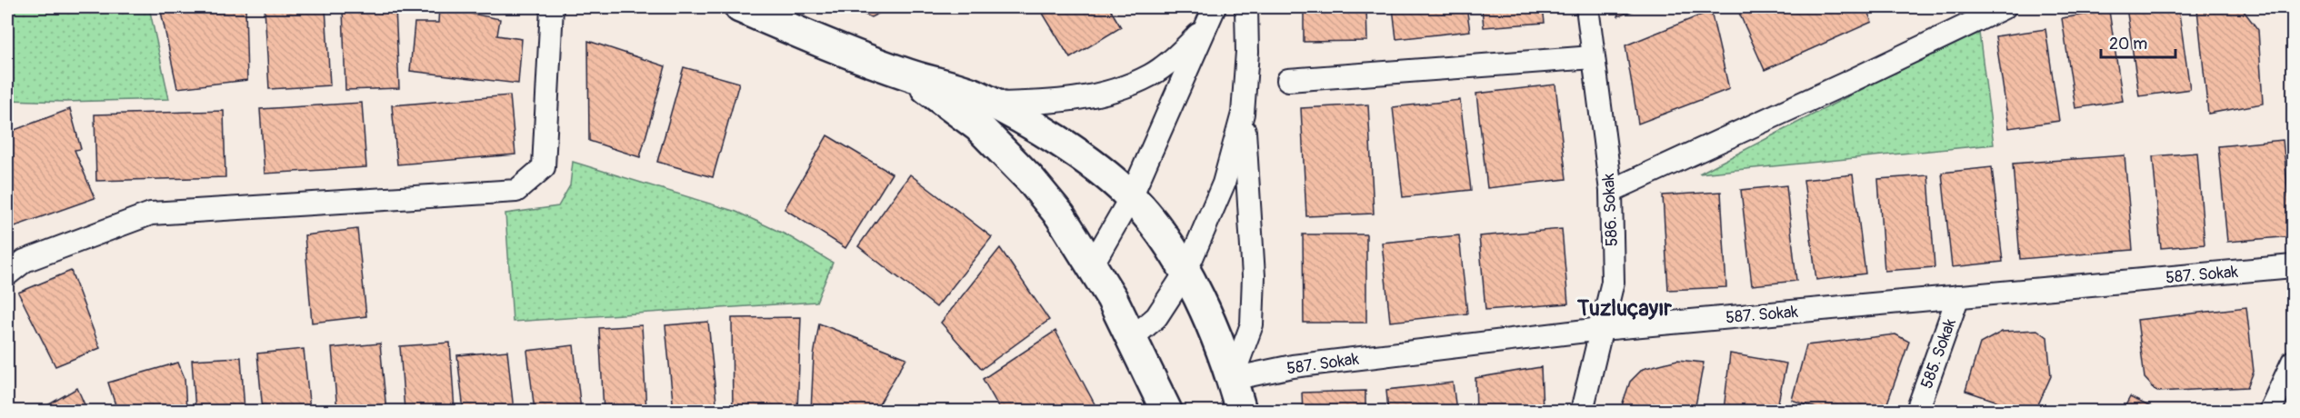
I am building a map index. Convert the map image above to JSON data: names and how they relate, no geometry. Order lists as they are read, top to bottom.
{
  "streets": {
    "street": ["586. Sokak", "587. Sokak", "585. Sokak"]
  },
  "crossings": [
    ["586. Sokak", "587. Sokak"],
    ["587. Sokak", "585. Sokak"]
  ],
  "districts": ["Tuzluçayır"],
  "scale_bar": "20 m"
}
